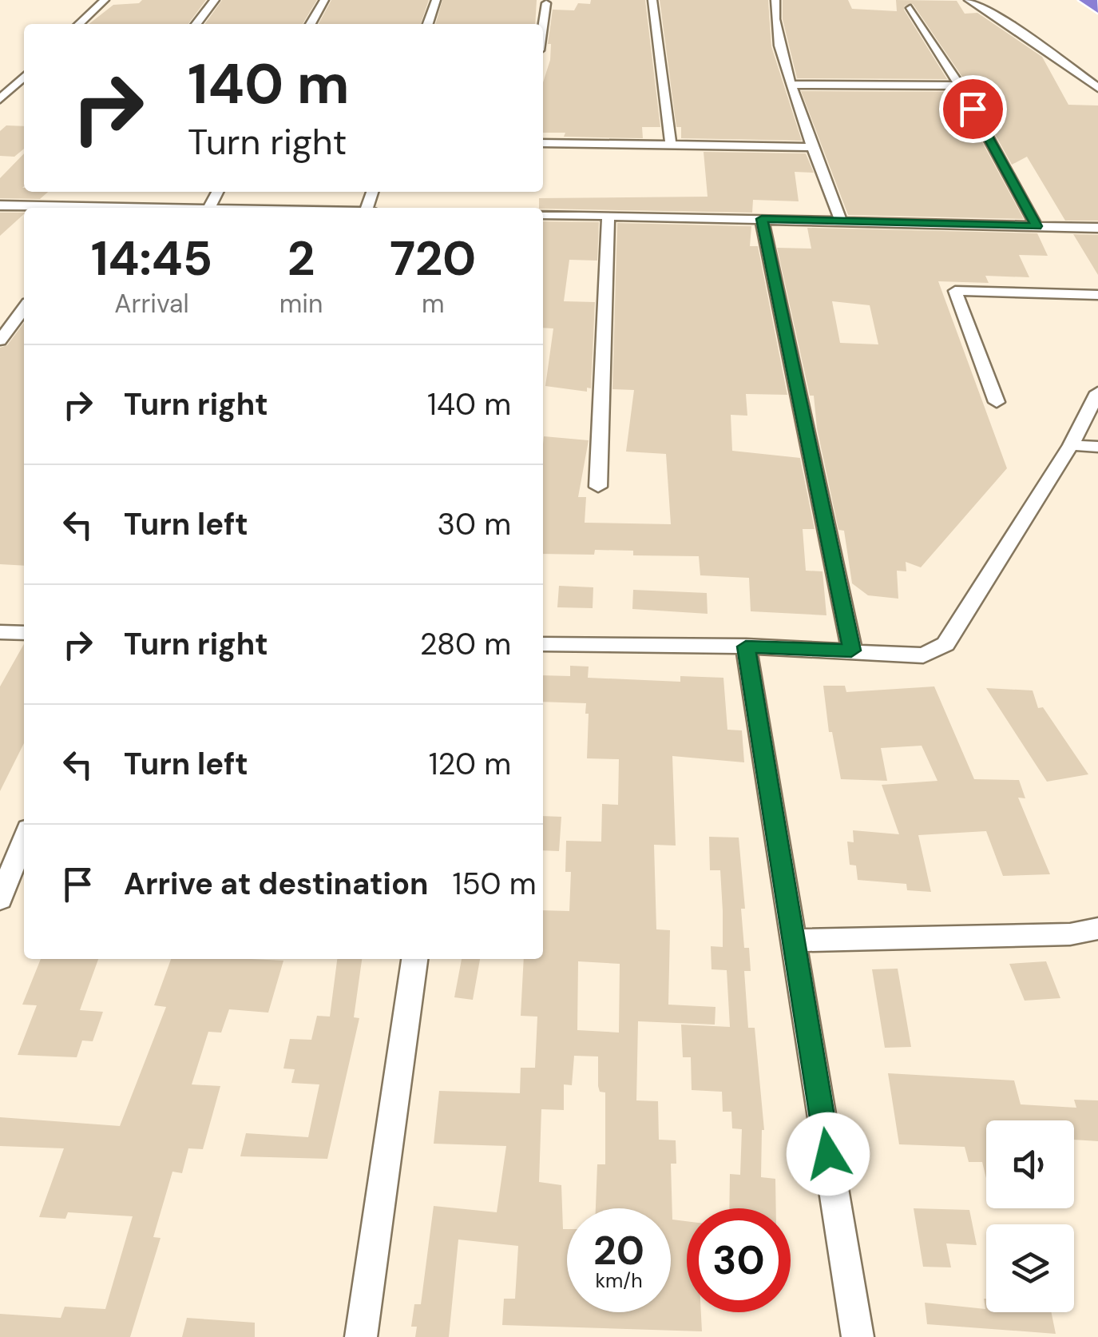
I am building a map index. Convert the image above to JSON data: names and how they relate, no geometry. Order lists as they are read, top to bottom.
{
  "page": {
    "turn": ["140 m", "Turn right"],
    "eta": [
      "14:45",
      "Arrival",
      "2",
      "min",
      "720",
      "m"
    ],
    "list": [
      {
        "name": "Turn right",
        "value": "140 m"
      },
      {
        "name": "Turn left",
        "value": "30 m"
      },
      {
        "name": "Turn right",
        "value": "280 m"
      },
      {
        "name": "Turn left",
        "value": "120 m"
      },
      {
        "name": "Arrive at destination",
        "value": "150 m"
      }
    ],
    "speed": "20 km/h",
    "limit": "30"
  }
}
